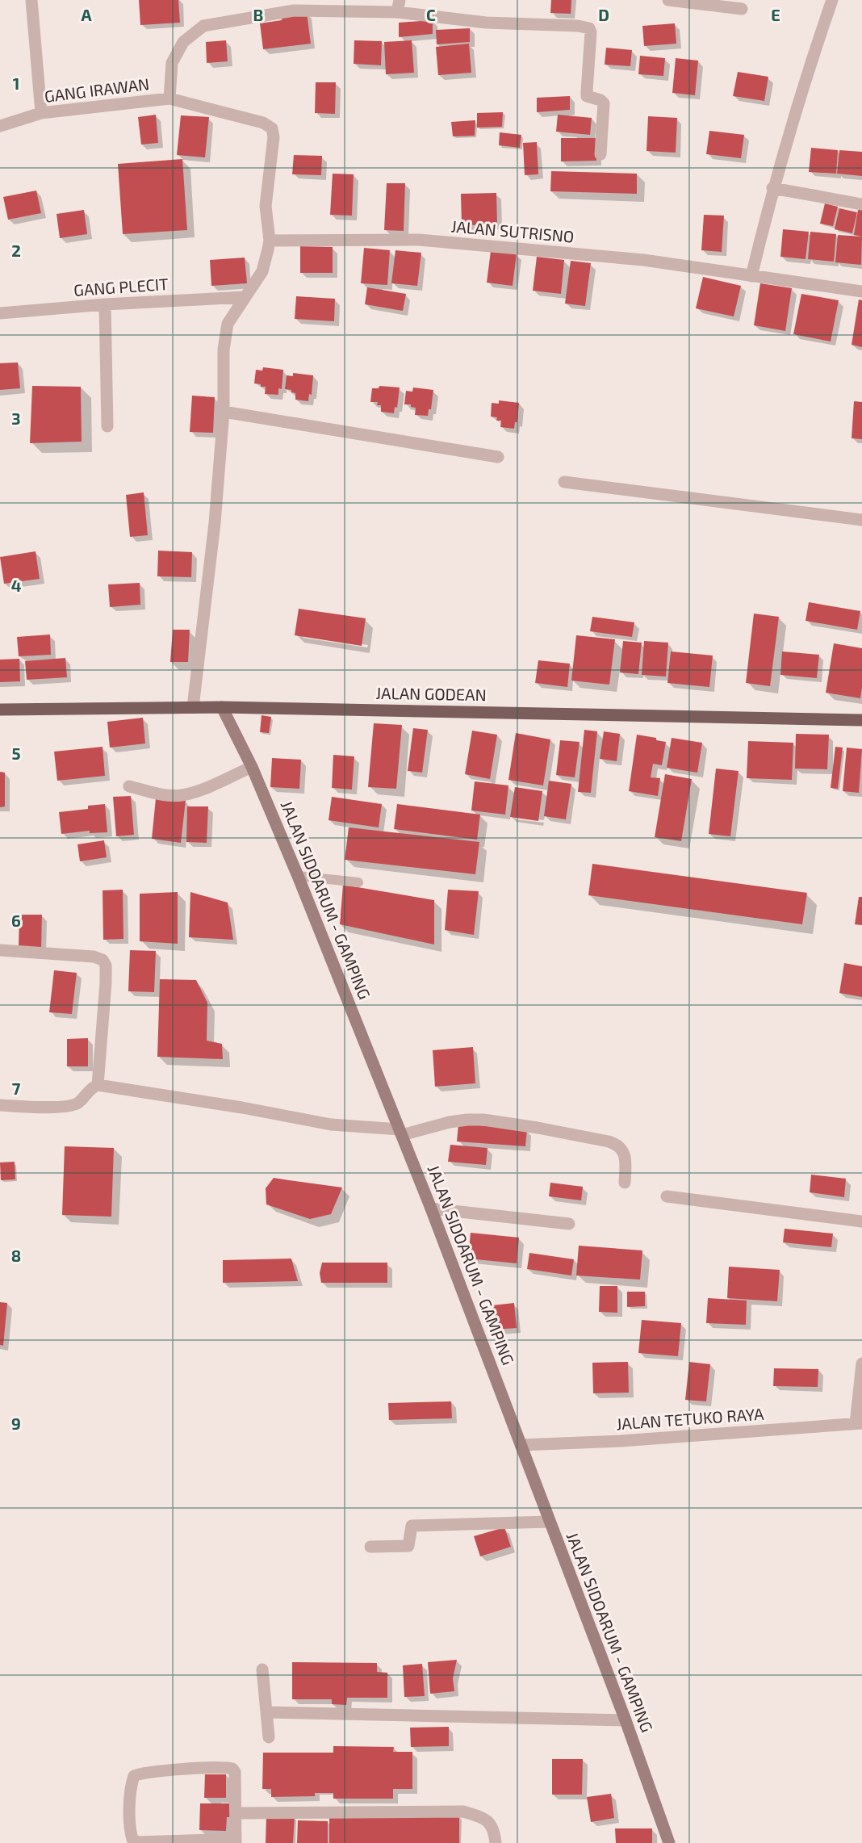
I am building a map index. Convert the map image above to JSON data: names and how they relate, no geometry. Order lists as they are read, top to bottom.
{
  "streets": {
    "main road": ["JALAN GODEAN", "JALAN SIDOARUM - GAMPING"],
    "street": [
      "GANG IRAWAN",
      "JALAN SUTRISNO",
      "GANG PLECIT",
      "JALAN TETUKO RAYA"
    ]
  },
  "crossings": [
    ["JALAN GODEAN", "JALAN SIDOARUM - GAMPING"],
    ["JALAN SIDOARUM - GAMPING", "JALAN TETUKO RAYA"]
  ],
  "grid": {
    "columns": [
      "A",
      "B",
      "C",
      "D",
      "E"
    ],
    "rows": [
      "1",
      "2",
      "3",
      "4",
      "5",
      "6",
      "7",
      "8",
      "9"
    ]
  }
}
